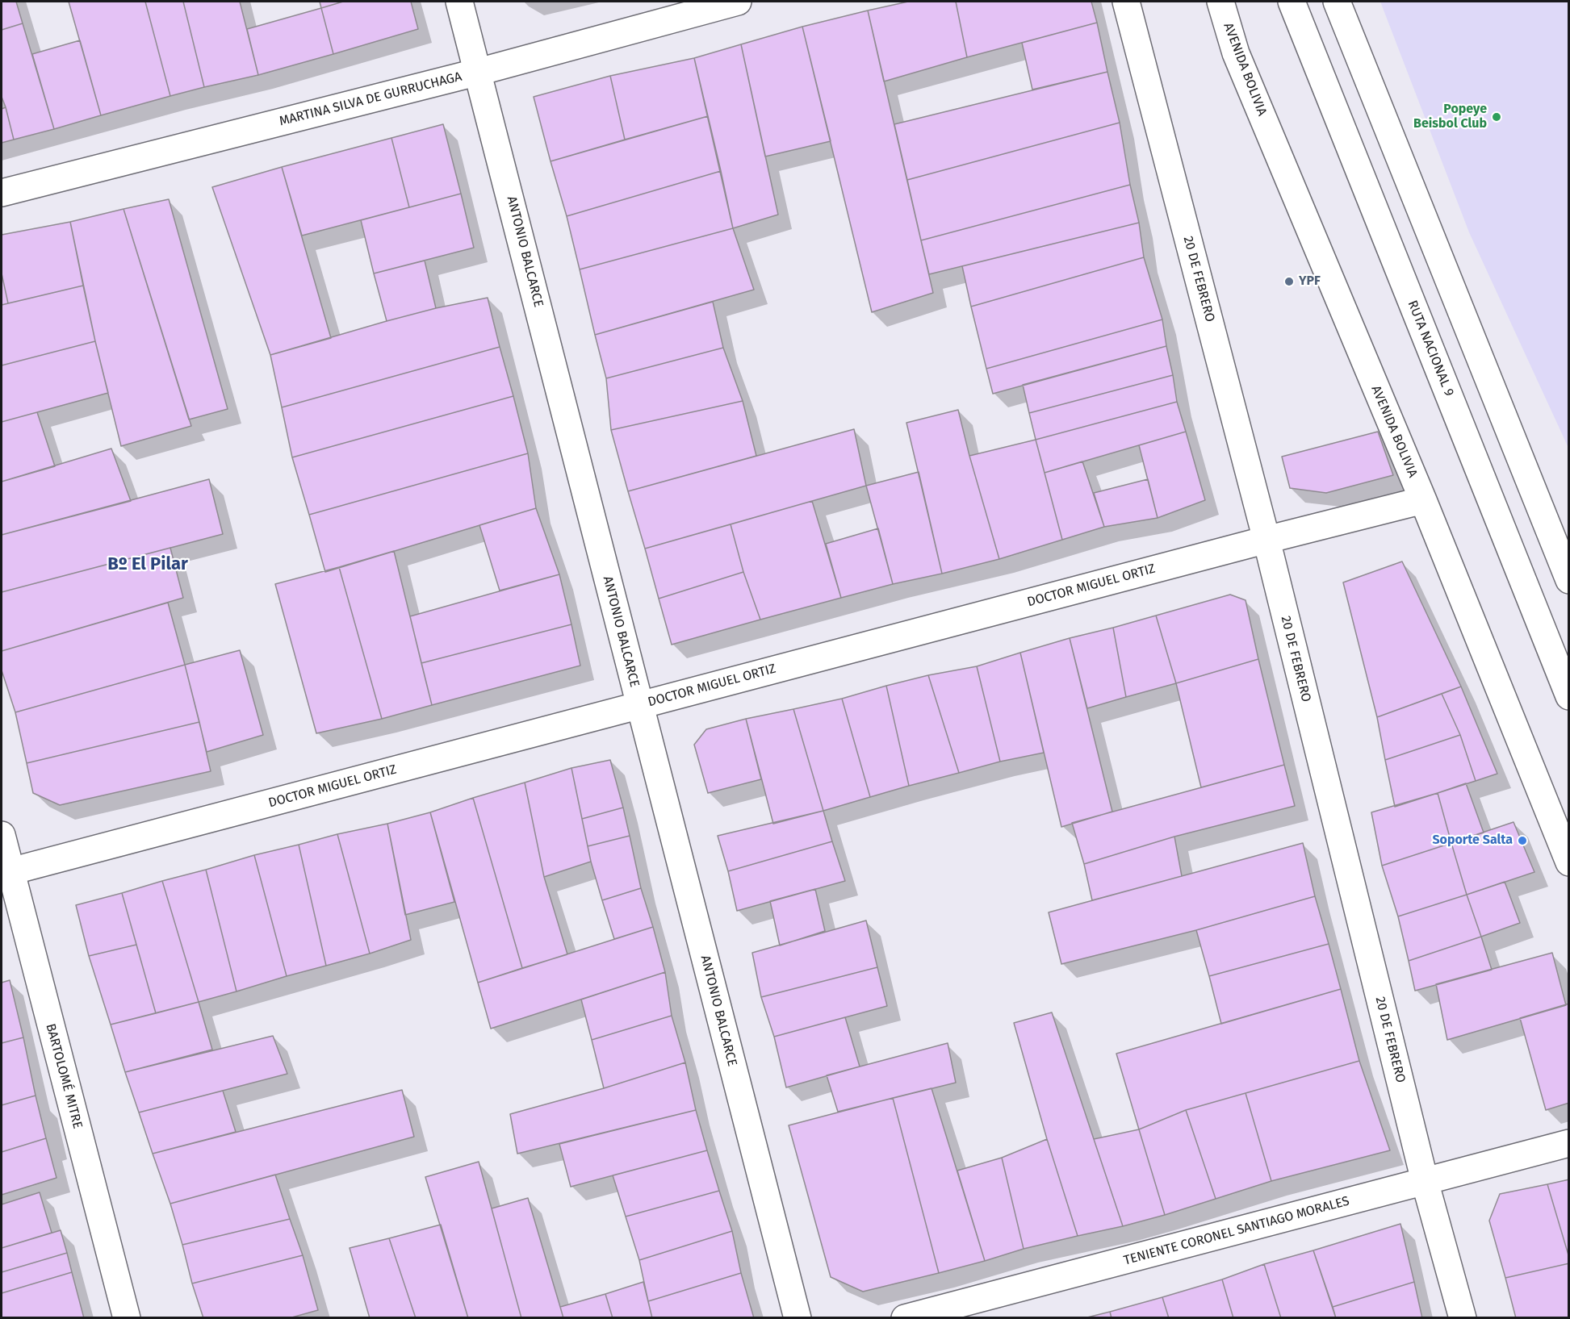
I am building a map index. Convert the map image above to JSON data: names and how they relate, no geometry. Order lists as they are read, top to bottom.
{
  "streets": {
    "street": [
      "AVENIDA BOLIVIA",
      "MARTINA SILVA DE GURRUCHAGA",
      "ANTONIO BALCARCE",
      "20 DE FEBRERO",
      "RUTA NACIONAL 9",
      "DOCTOR MIGUEL ORTIZ",
      "BARTOLOMÉ MITRE",
      "TENIENTE CORONEL SANTIAGO MORALES"
    ]
  },
  "crossings": [
    ["AVENIDA BOLIVIA", "DOCTOR MIGUEL ORTIZ"],
    ["MARTINA SILVA DE GURRUCHAGA", "ANTONIO BALCARCE"],
    ["ANTONIO BALCARCE", "DOCTOR MIGUEL ORTIZ"],
    ["20 DE FEBRERO", "DOCTOR MIGUEL ORTIZ"],
    ["20 DE FEBRERO", "TENIENTE CORONEL SANTIAGO MORALES"],
    ["DOCTOR MIGUEL ORTIZ", "BARTOLOMÉ MITRE"]
  ],
  "districts": ["Bº El Pilar"],
  "places": ["Popeye Beisbol Club", "YPF", "Soporte Salta"]
}
